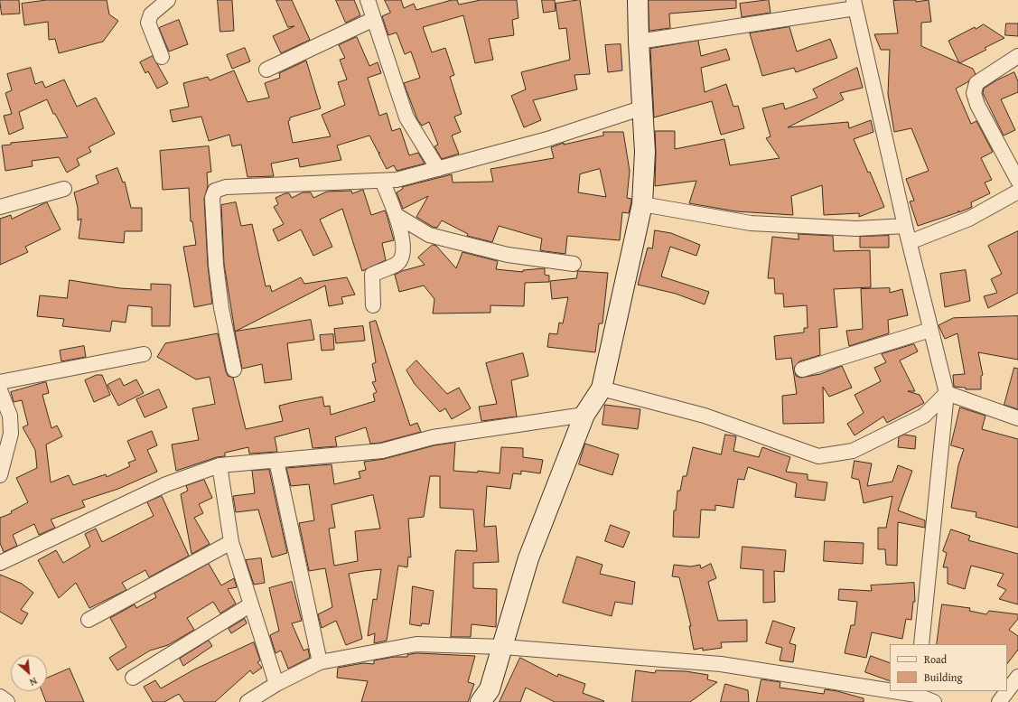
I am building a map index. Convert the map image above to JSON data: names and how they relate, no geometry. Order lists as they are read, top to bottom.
{
  "legend": ["Road", "Building"],
  "north": "bottom right"
}
